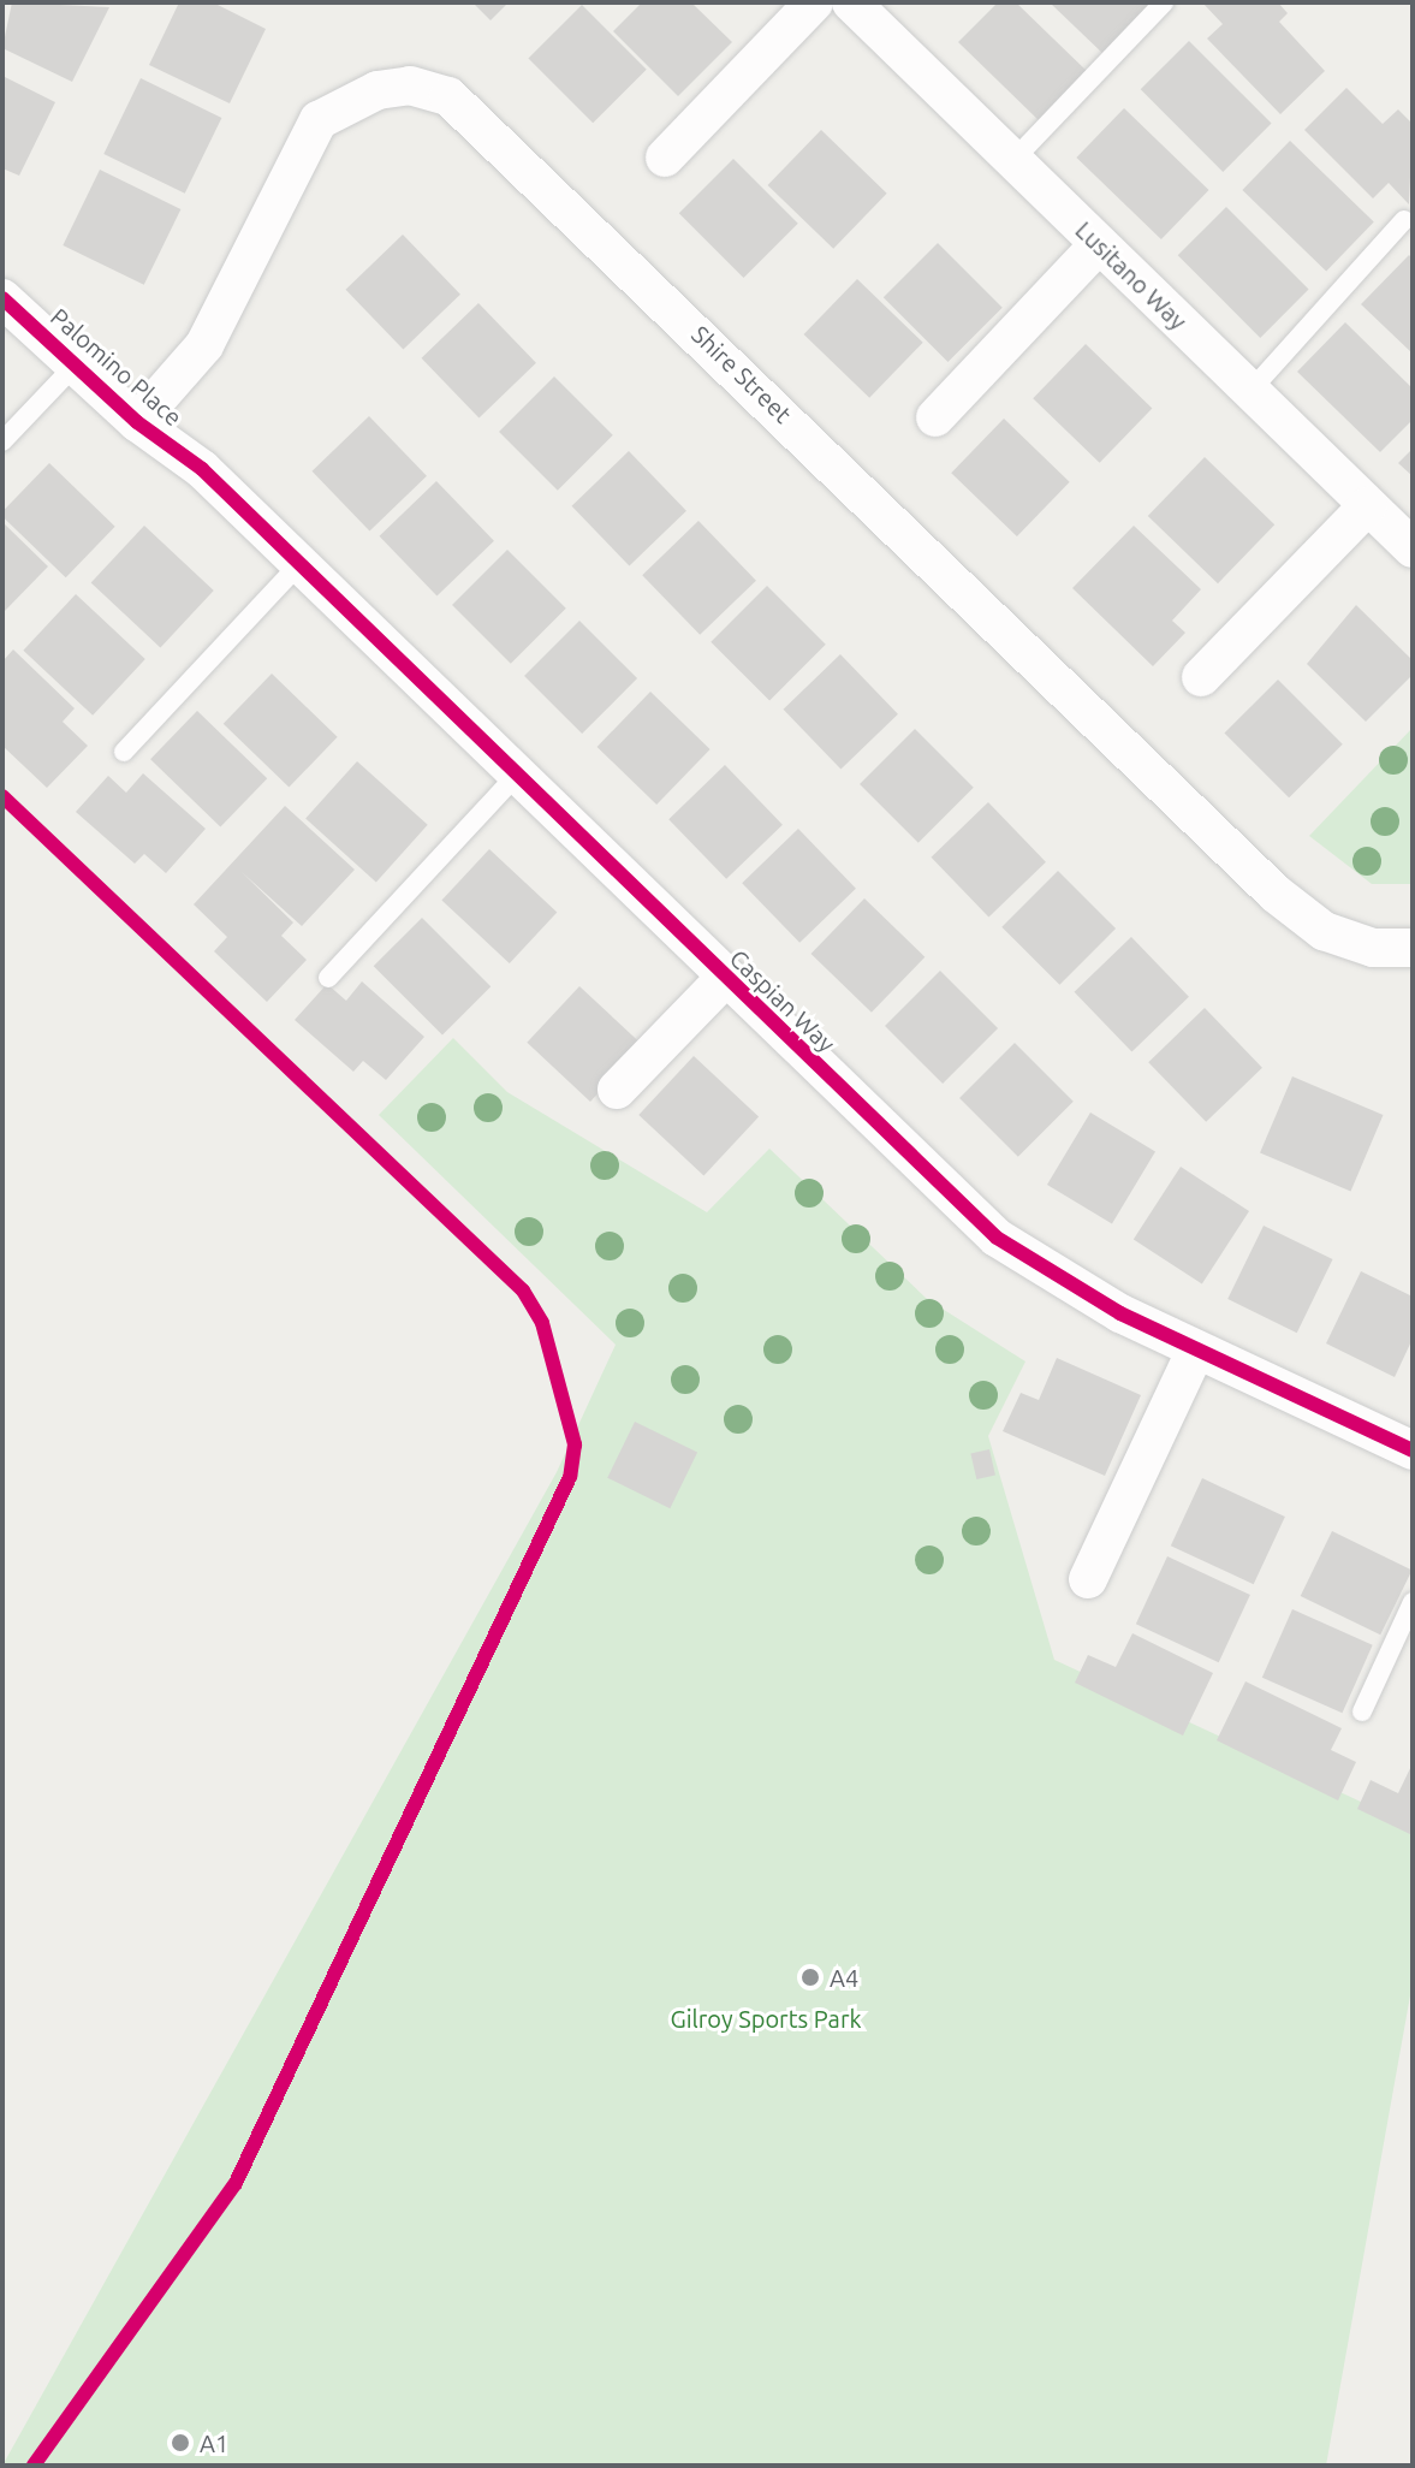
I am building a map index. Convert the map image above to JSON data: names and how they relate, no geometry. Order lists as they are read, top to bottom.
{
  "streets": {
    "street": [
      "Lusitano Way",
      "Palomino Place",
      "Shire Street",
      "Caspian Way"
    ]
  },
  "crossings": [
    ["Palomino Place", "Shire Street"],
    ["Palomino Place", "Caspian Way"]
  ],
  "parks": ["Gilroy Sports Park"],
  "places": ["A4", "A1"]
}
